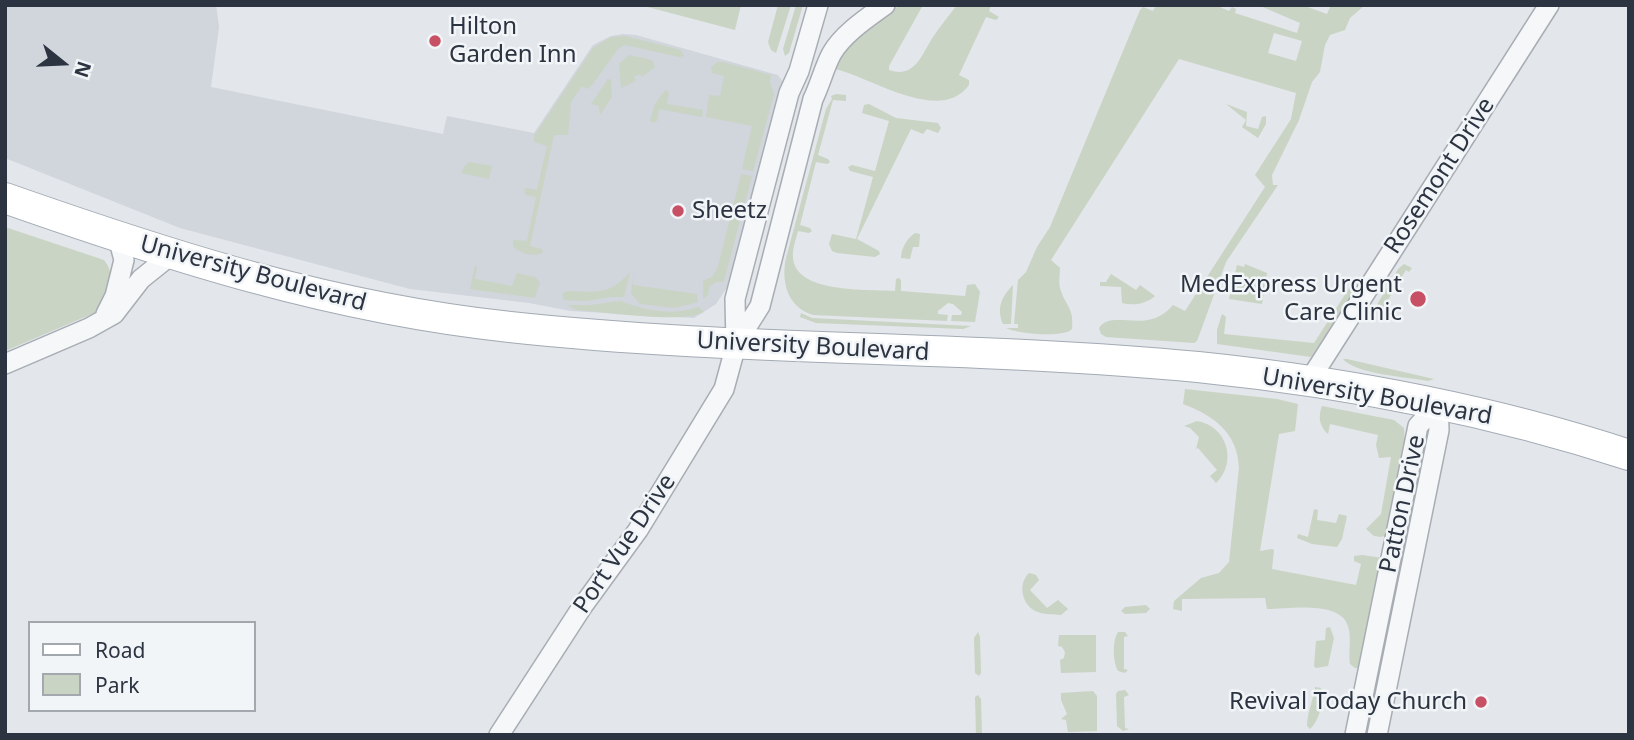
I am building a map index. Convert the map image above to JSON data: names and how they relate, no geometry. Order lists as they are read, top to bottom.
{
  "streets": {
    "main road": ["University Boulevard"],
    "street": ["Rosemont Drive", "Patton Drive", "Port Vue Drive"]
  },
  "crossings": [
    ["Rosemont Drive", "University Boulevard"],
    ["University Boulevard", "Patton Drive"],
    ["University Boulevard", "Port Vue Drive"]
  ],
  "places": [
    "Hilton Garden Inn",
    "Sheetz",
    "MedExpress Urgent Care Clinic",
    "Revival Today Church"
  ],
  "legend": ["Road", "Park"],
  "north": "right"
}
